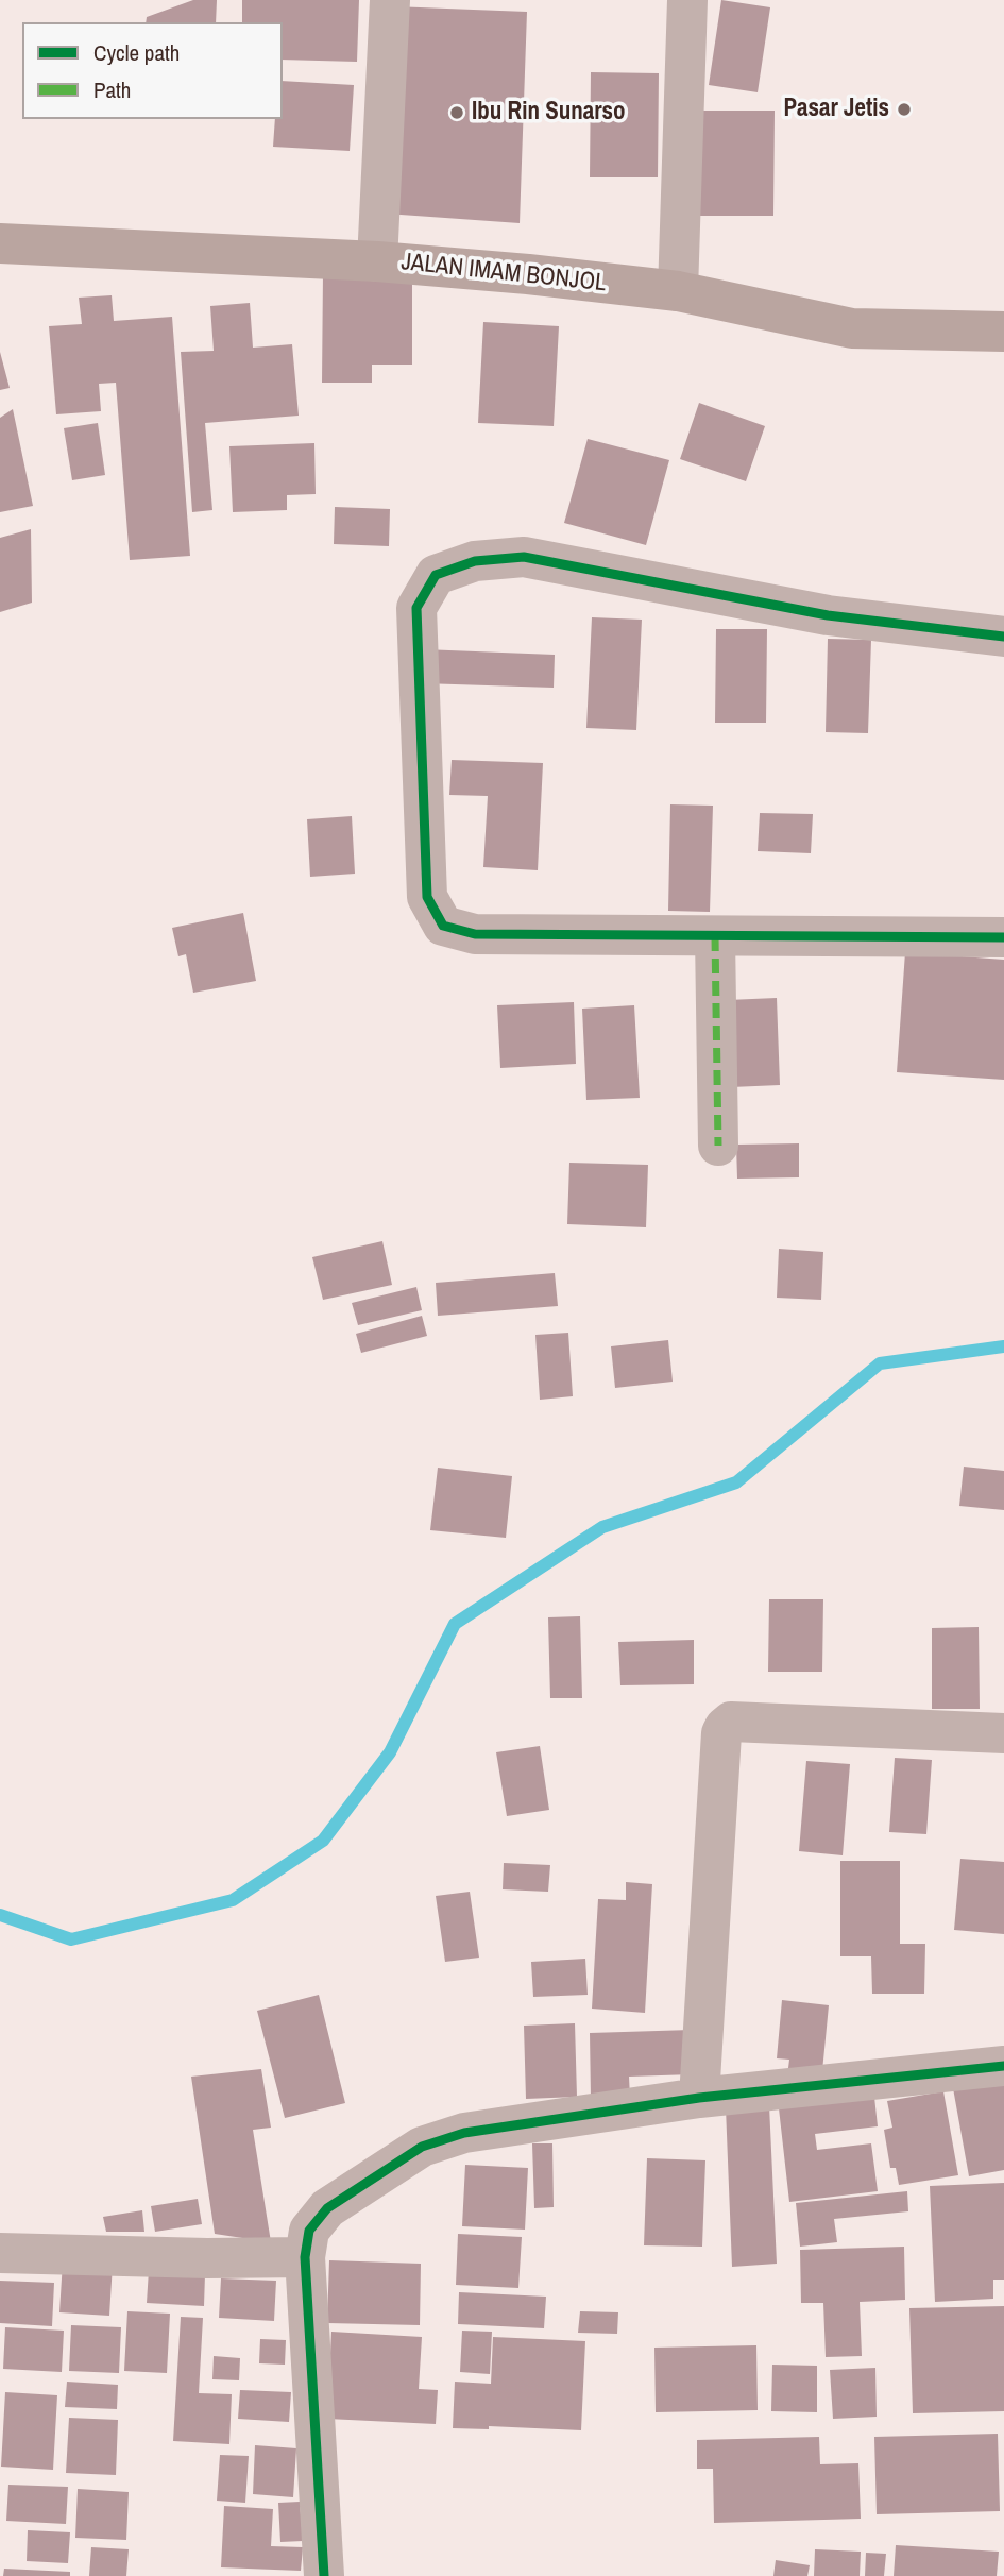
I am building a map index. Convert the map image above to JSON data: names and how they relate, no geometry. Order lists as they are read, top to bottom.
{
  "streets": {
    "main road": ["JALAN IMAM BONJOL"]
  },
  "places": ["Pasar Jetis", "Ibu Rin Sunarso"],
  "legend": ["Cycle path", "Path"]
}
